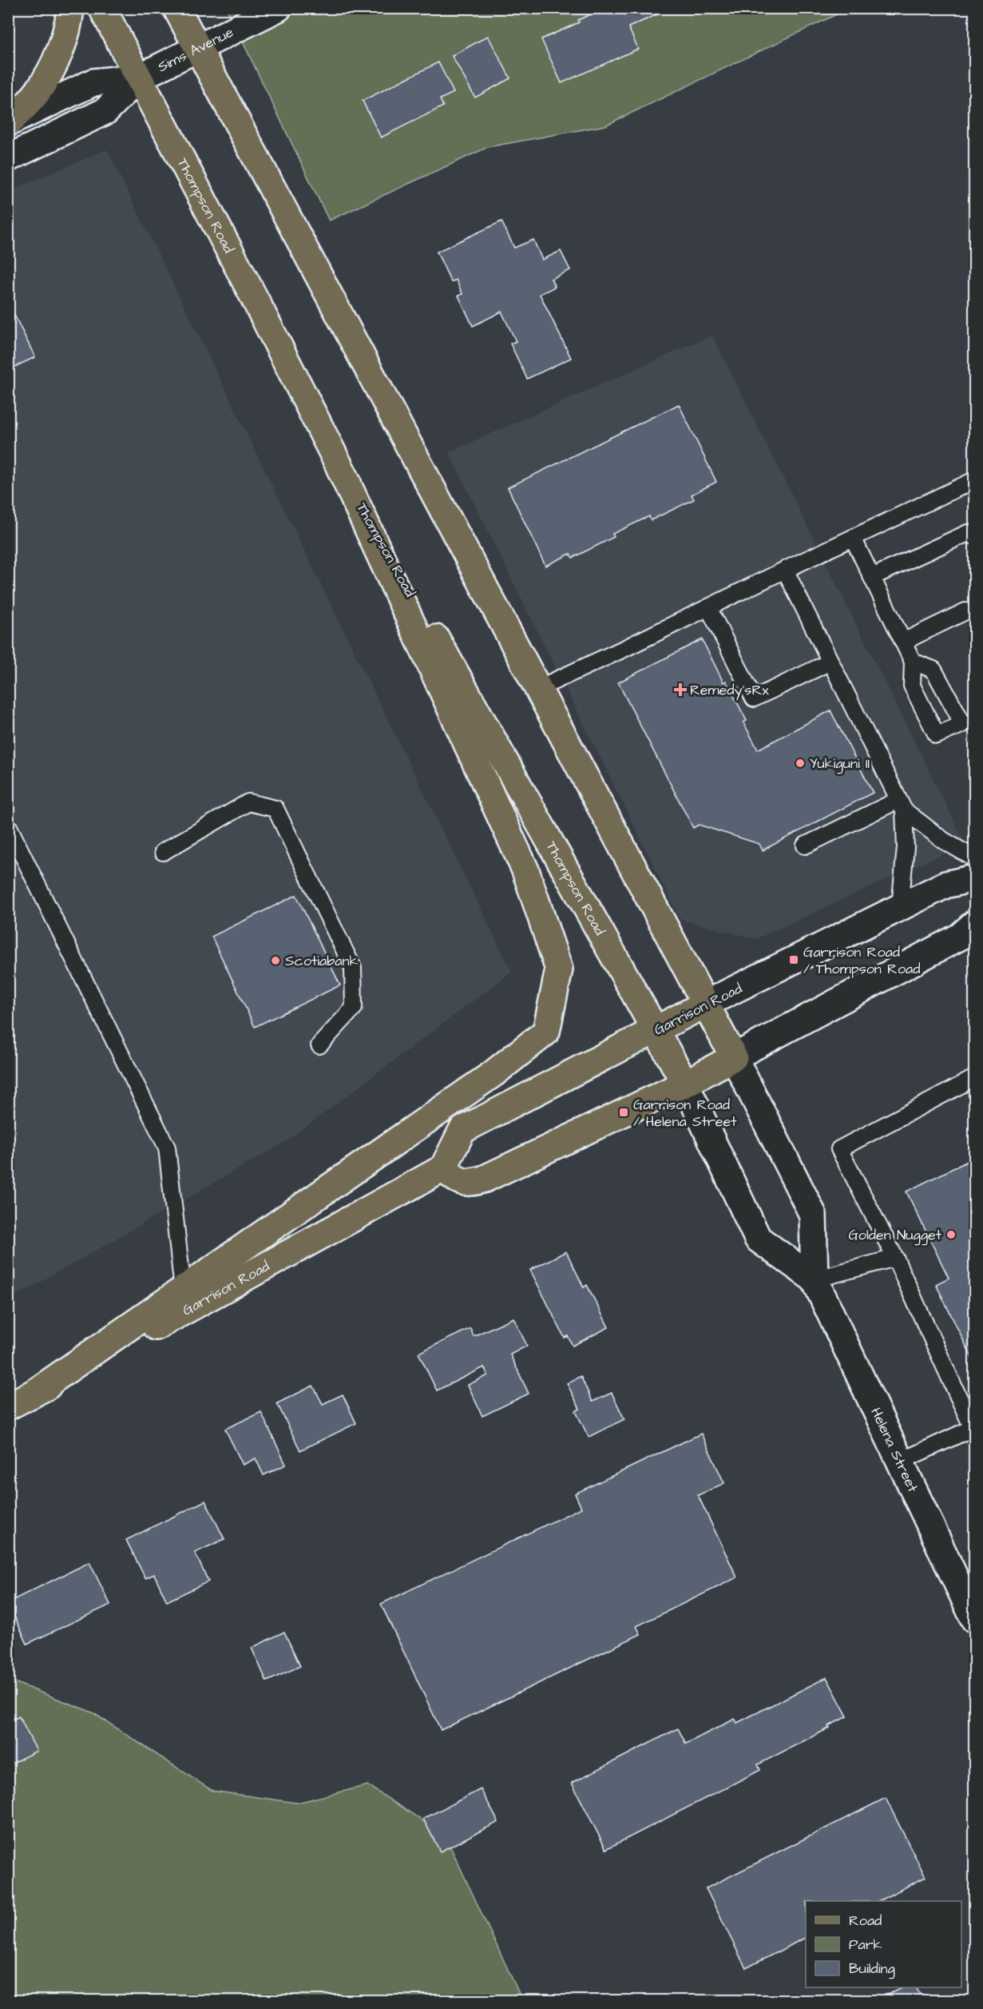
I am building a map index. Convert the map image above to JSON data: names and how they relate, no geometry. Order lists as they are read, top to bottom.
{
  "streets": {
    "main road": [
      "Sims Avenue",
      "Thompson Road",
      "Garrison Road",
      "Helena Street"
    ]
  },
  "crossings": [
    ["Sims Avenue", "Thompson Road"],
    ["Thompson Road", "Garrison Road"],
    ["Thompson Road", "Helena Street"]
  ],
  "places": {
    "health": ["Remedy'sRx"],
    "other": ["Yukiguni II", "Scotiabank", "Golden Nugget"],
    "transit": ["Garrison Road / Thompson Road", "Garrison Road / Helena Street"]
  },
  "legend": ["Road", "Park", "Building"]
}
